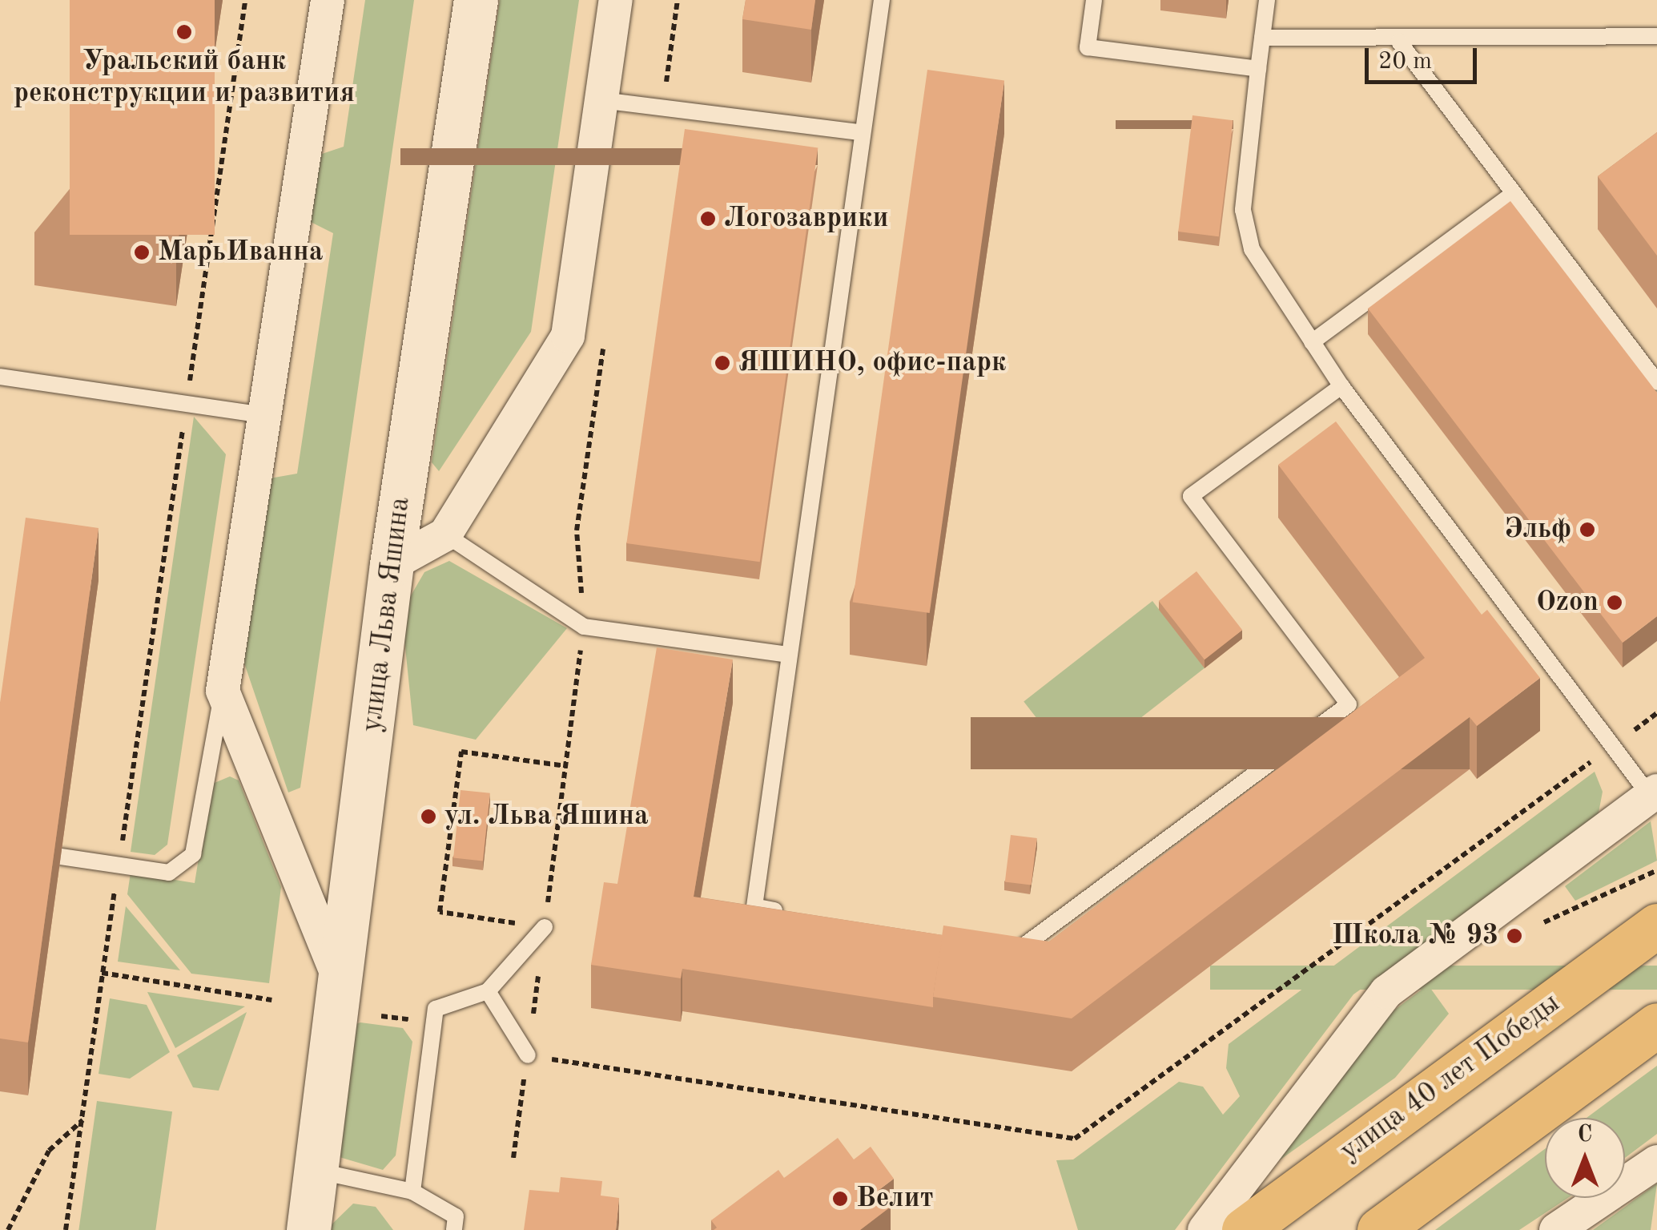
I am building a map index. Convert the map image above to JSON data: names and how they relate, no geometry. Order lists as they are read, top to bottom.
{
  "streets": {
    "main road": ["улица Льва Яшина", "улица 40 лет Победы"]
  },
  "places": [
    "Уральский банк реконструкции и развития",
    "Логозаврики",
    "МарьИванна",
    "ЯШИНО, офис-парк",
    "Эльф",
    "Ozon",
    "ул. Льва Яшина",
    "Школа № 93",
    "Велит"
  ],
  "scale_bar": "20 m",
  "north": "top"
}
